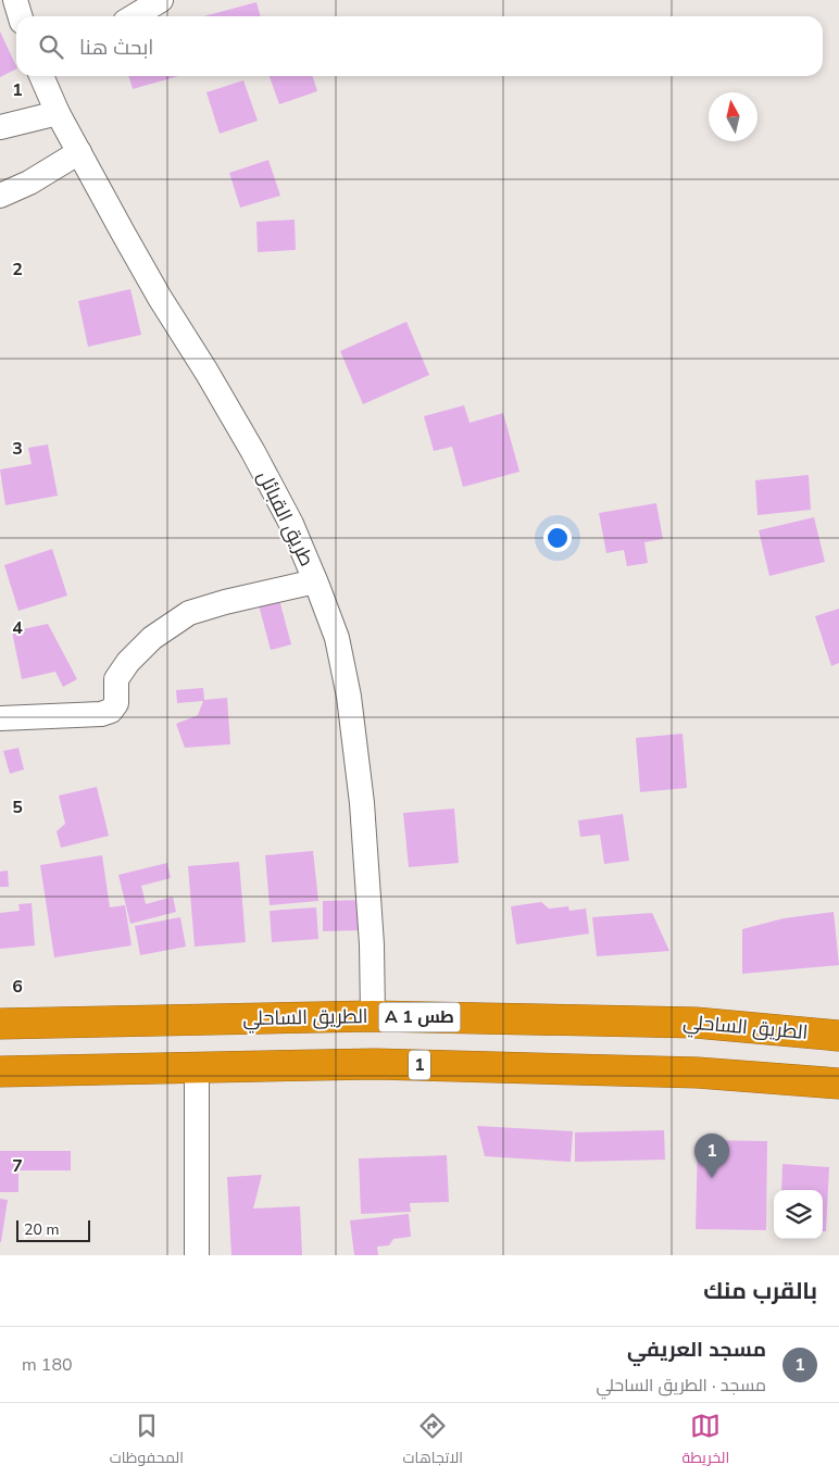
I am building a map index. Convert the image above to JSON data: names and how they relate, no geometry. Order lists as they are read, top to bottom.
{
  "streets": {
    "highway": ["الطريق الساحلي", "A 1 طس", "1"],
    "street": ["طريق القبائل"]
  },
  "crossings": [
    ["طريق القبائل", "الطريق الساحلي"]
  ],
  "scale_bar": "20 m",
  "north": "top",
  "page": {
    "search": "ابحث هنا",
    "pins": "1",
    "scale": "20 m",
    "heading": "بالقرب منك",
    "list": [
      {
        "mark": "1",
        "name": "مسجد العريفي",
        "note": "مسجد · الطريق الساحلي",
        "value": "180 m"
      }
    ],
    "nav": ["الخريطة", "الاتجاهات", "المحفوظات"]
  },
  "grid": {
    "rows": [
      "1",
      "2",
      "3",
      "4",
      "5",
      "6",
      "7"
    ]
  }
}
